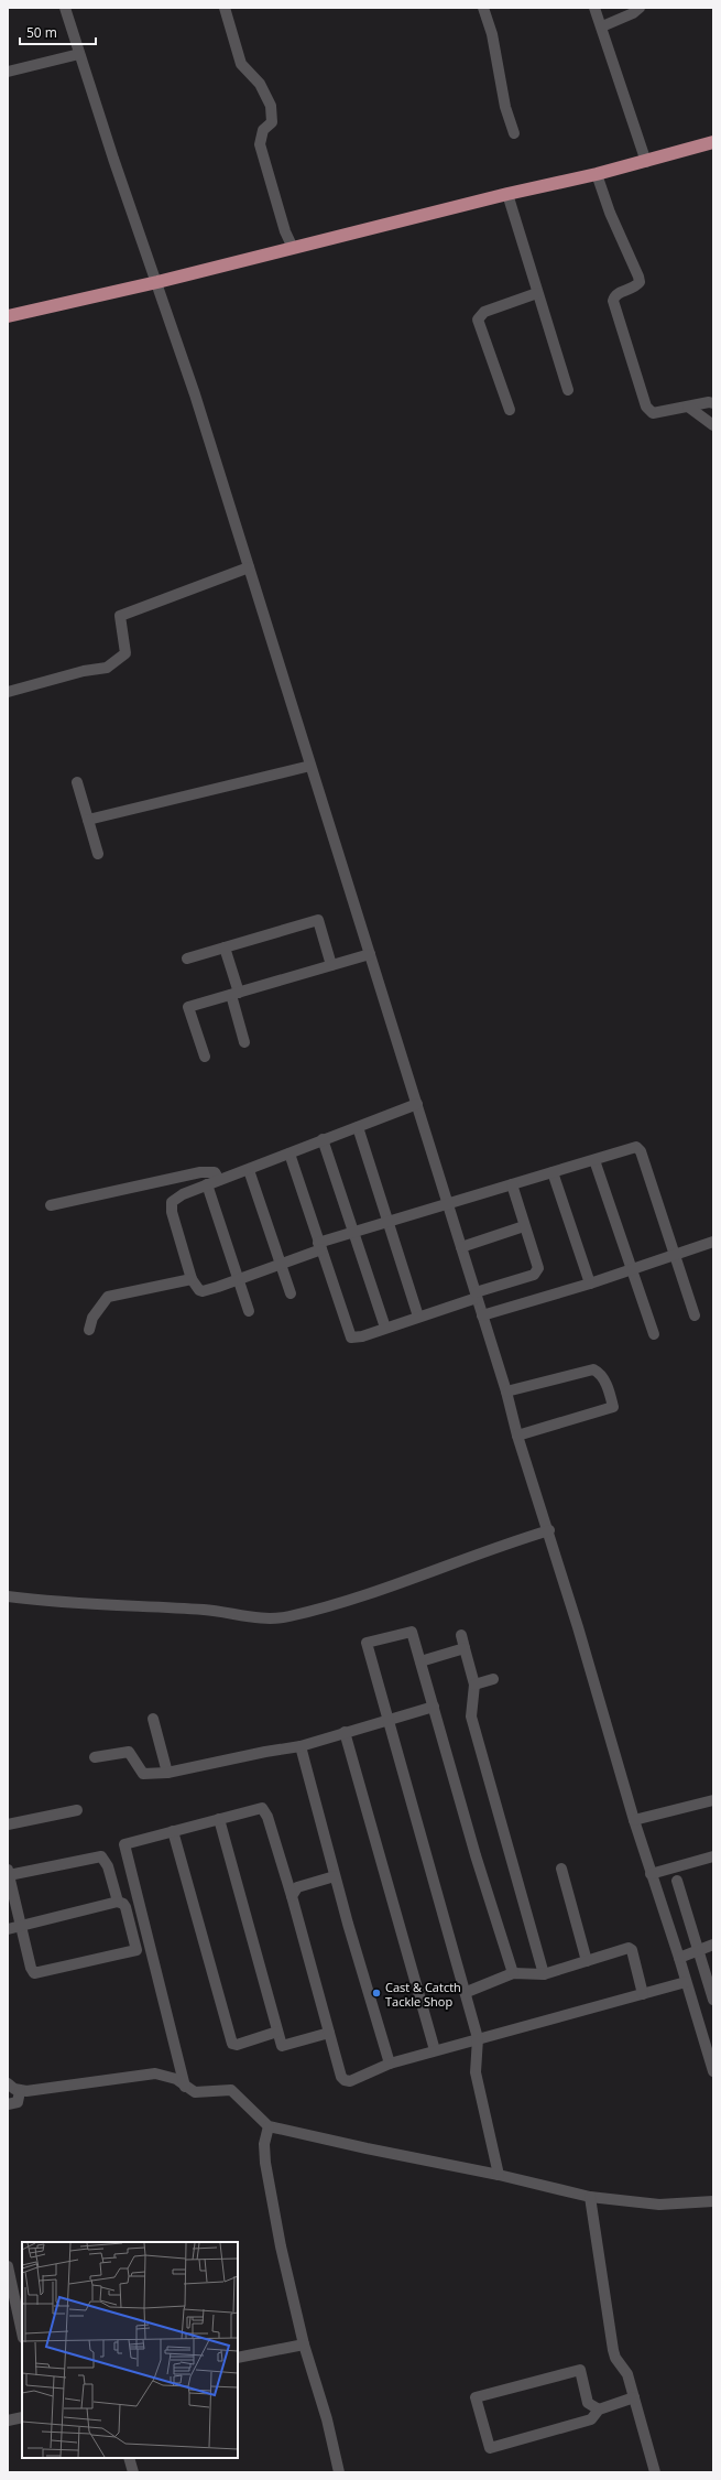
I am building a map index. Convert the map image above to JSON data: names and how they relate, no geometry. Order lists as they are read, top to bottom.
{
  "places": ["Cast & Catcth Tackle Shop"],
  "scale_bar": "50 m"
}
